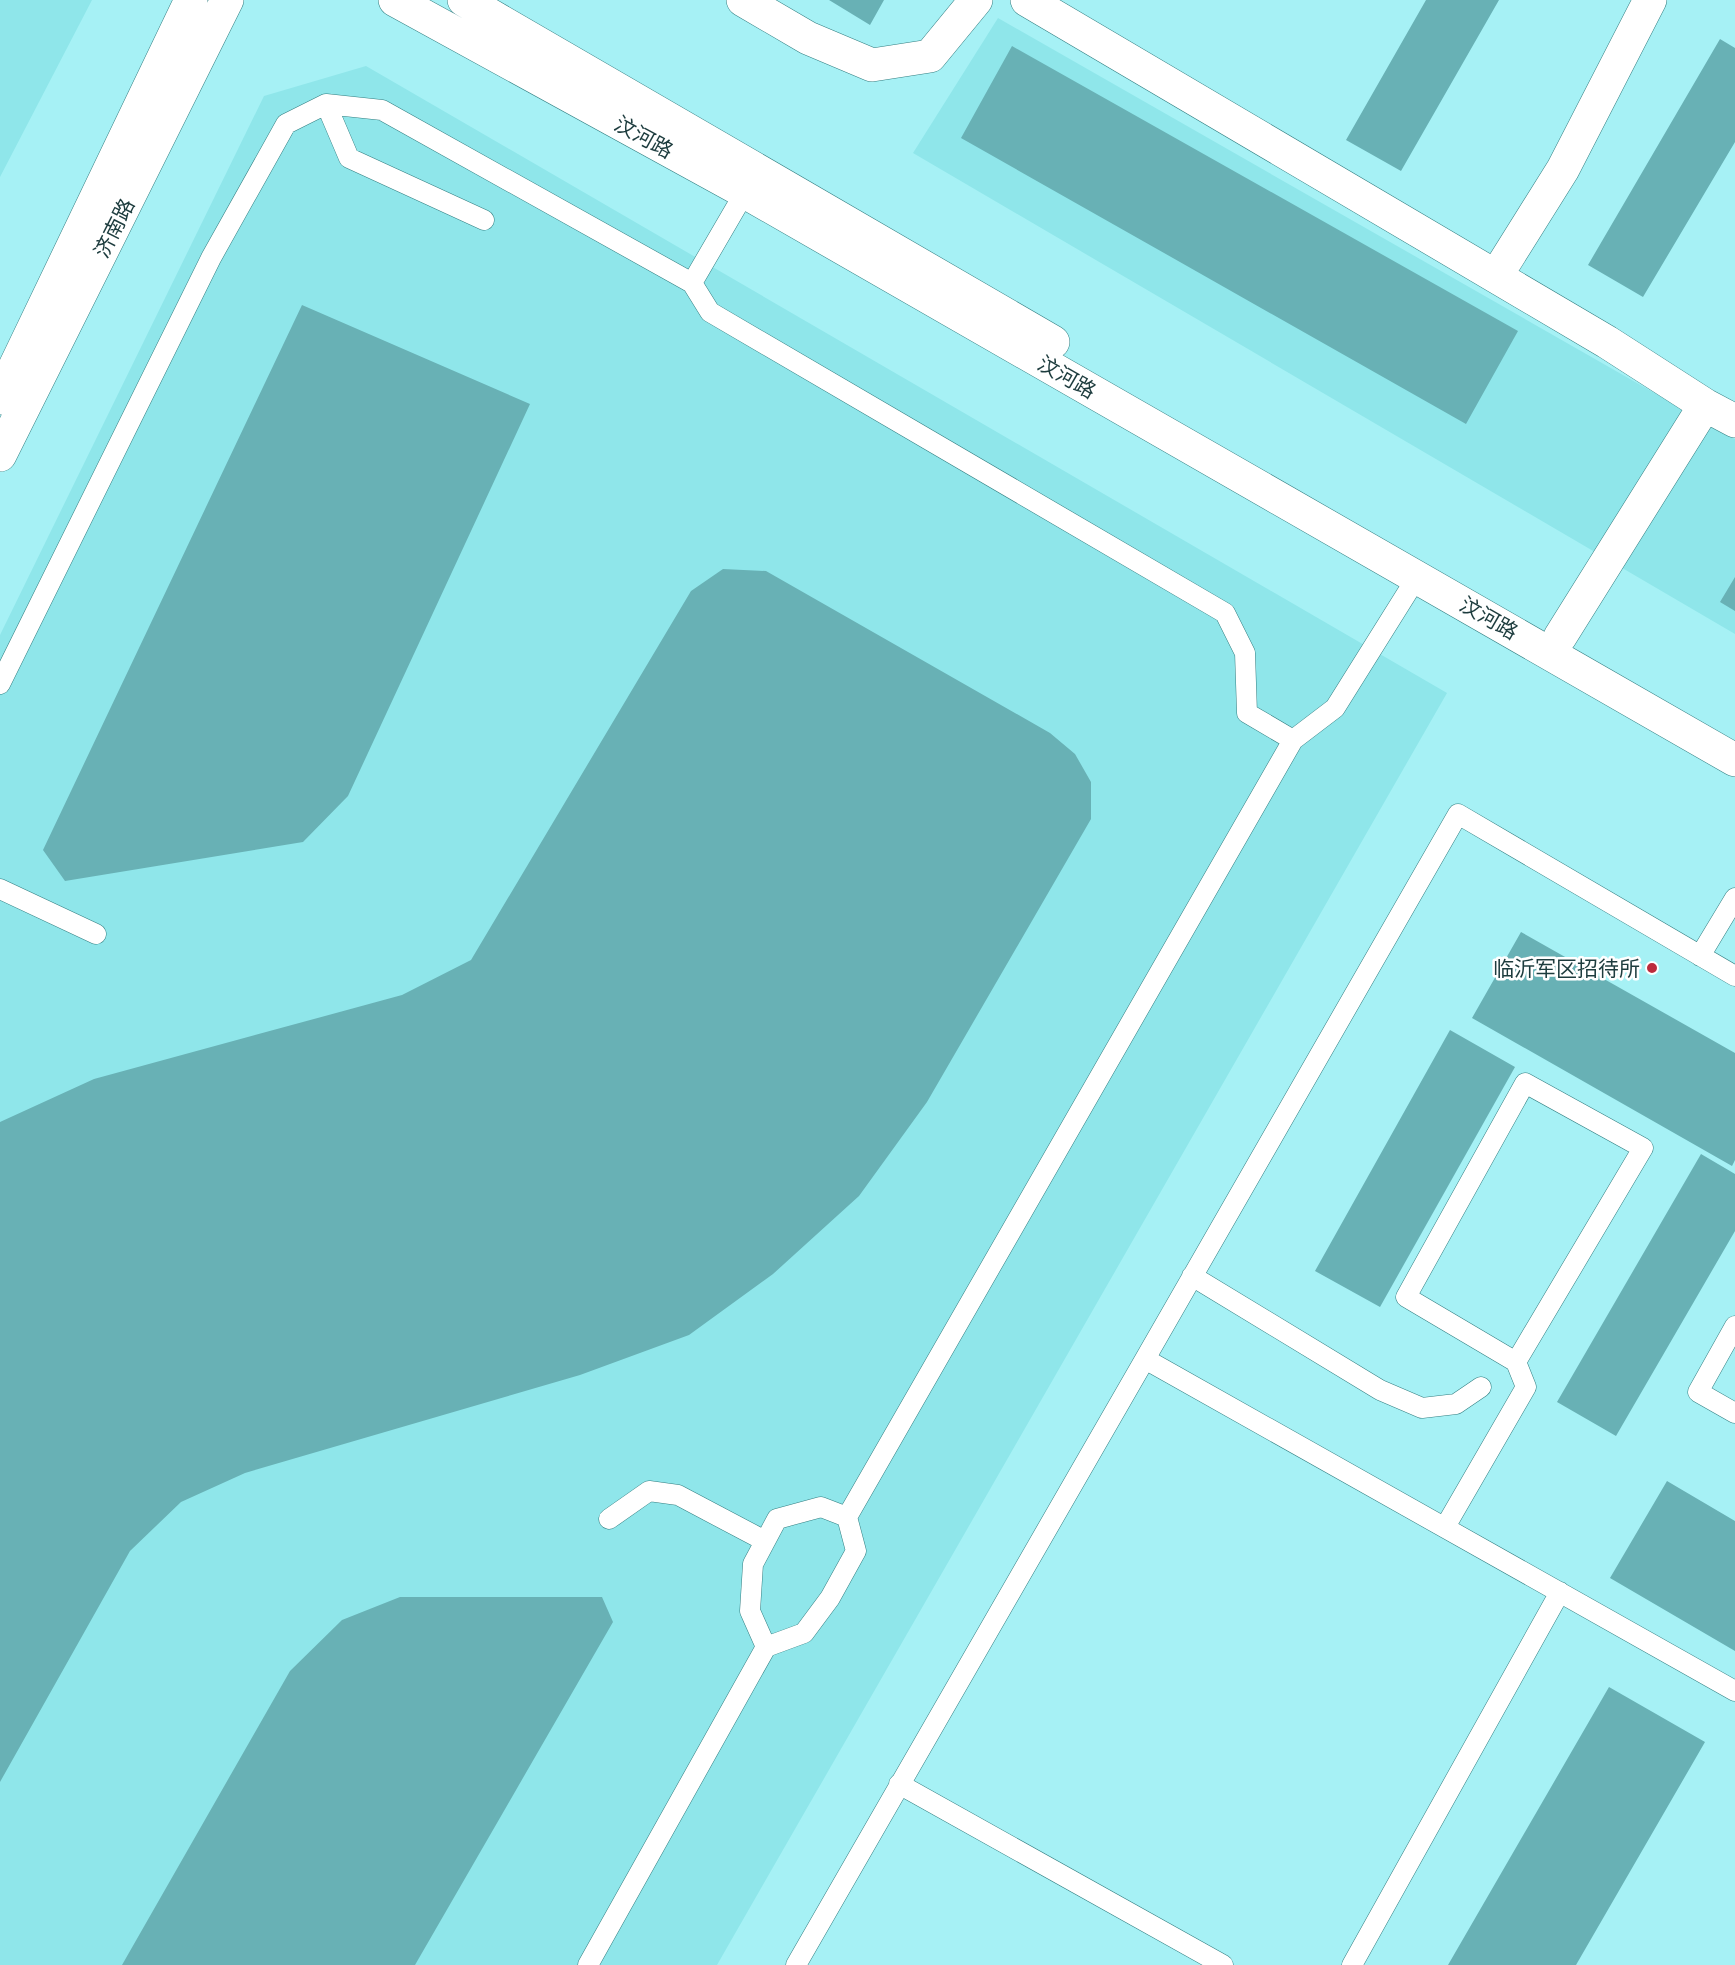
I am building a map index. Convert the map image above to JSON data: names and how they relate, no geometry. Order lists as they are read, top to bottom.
{
  "streets": {
    "street": ["汶河路", "济南路"]
  },
  "places": ["临沂军区招待所"]
}
